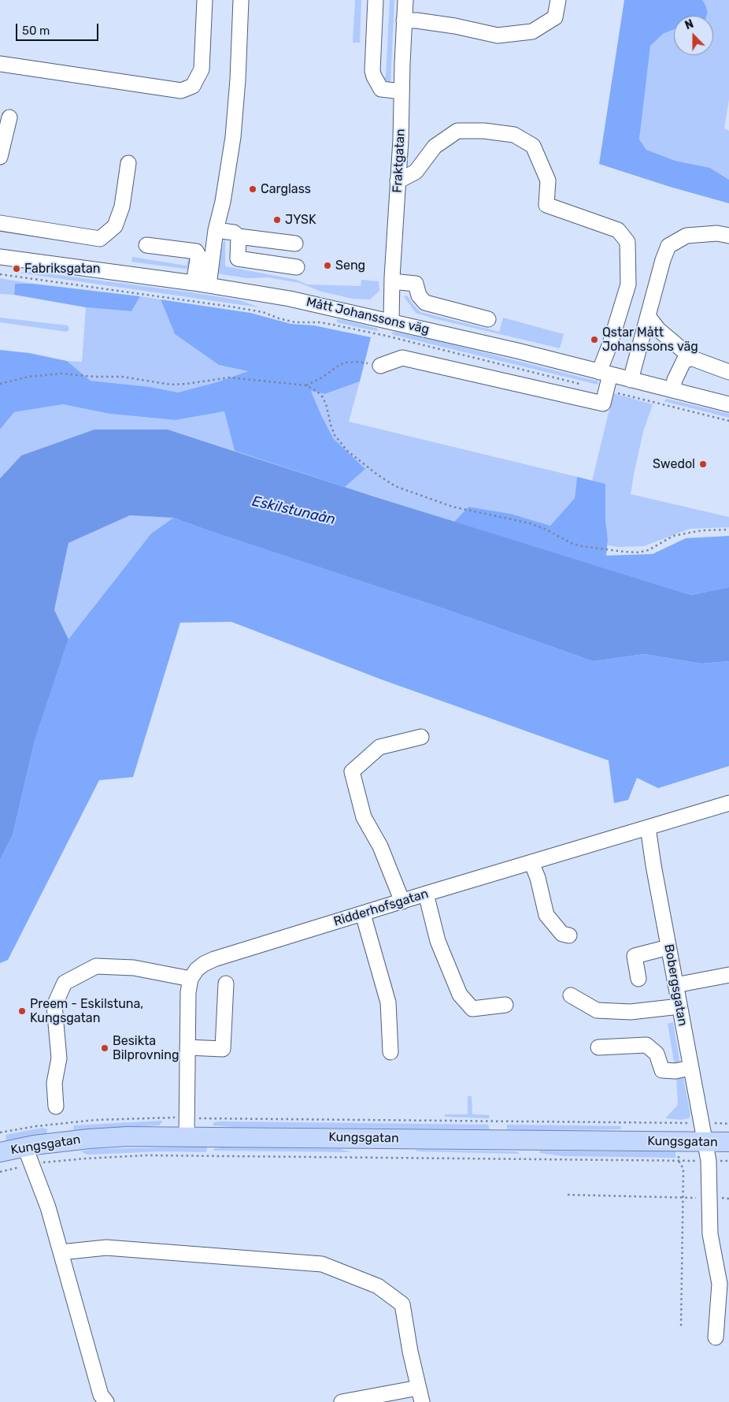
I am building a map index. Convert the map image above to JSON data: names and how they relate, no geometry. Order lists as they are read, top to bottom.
{
  "streets": {
    "main road": ["Kungsgatan"],
    "street": [
      "Fraktgatan",
      "Mått Johanssons väg",
      "Ridderhofsgatan",
      "Bobergsgatan"
    ]
  },
  "crossings": [
    ["Fraktgatan", "Mått Johanssons väg"],
    ["Ridderhofsgatan", "Bobergsgatan"],
    ["Bobergsgatan", "Kungsgatan"]
  ],
  "water": ["Eskilstunaån"],
  "places": [
    "Carglass",
    "JYSK",
    "Seng",
    "Fabriksgatan",
    "Qstar Mått Johanssons väg",
    "Swedol",
    "Preem - Eskilstuna, Kungsgatan",
    "Besikta Bilprovning"
  ],
  "scale_bar": "50 m",
  "north": "top"
}
